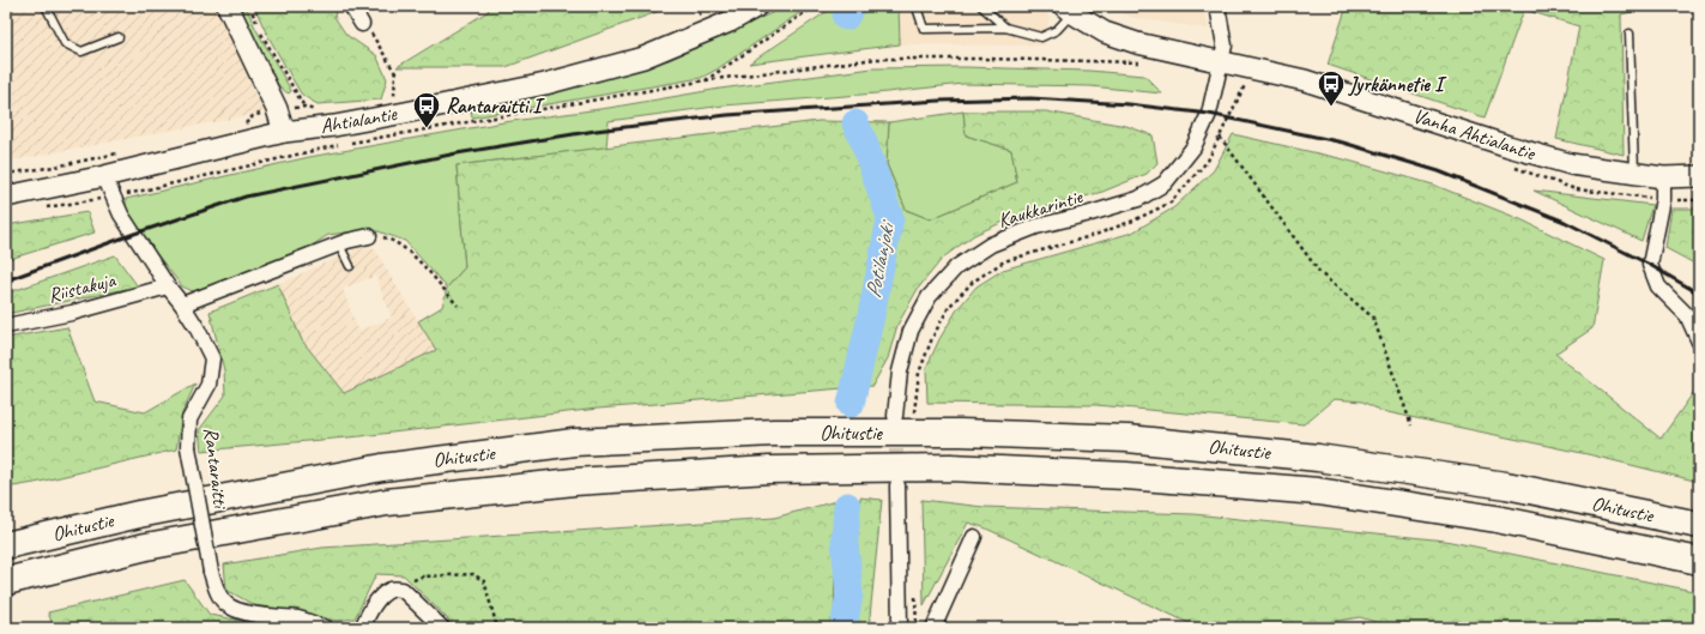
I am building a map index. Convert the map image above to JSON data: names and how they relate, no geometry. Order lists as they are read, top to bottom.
{
  "streets": {
    "highway": ["Ohitustie"],
    "street": [
      "Ahtialantie",
      "Vanha Ahtialantie",
      "Kaukkarintie",
      "Riistakuja",
      "Rantaraitti"
    ]
  },
  "crossings": [
    ["Ahtialantie", "Rantaraitti"],
    ["Vanha Ahtialantie", "Kaukkarintie"],
    ["Riistakuja", "Rantaraitti"]
  ],
  "water": ["Potilanjoki"],
  "places": {
    "bus stop": ["Jyrkännetie I", "Rantaraitti I"]
  }
}
